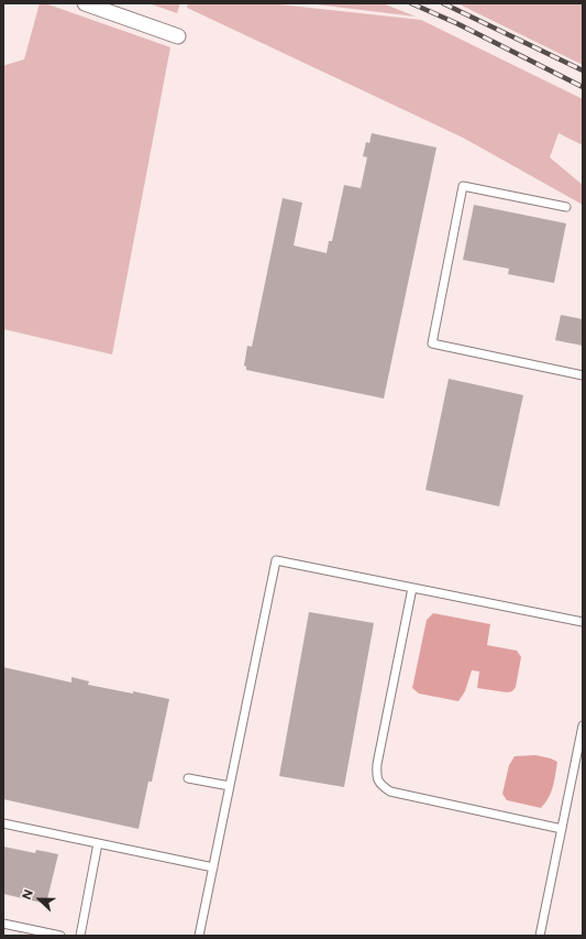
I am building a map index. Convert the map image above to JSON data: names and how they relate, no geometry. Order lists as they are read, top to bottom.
{
  "north": "left"
}
